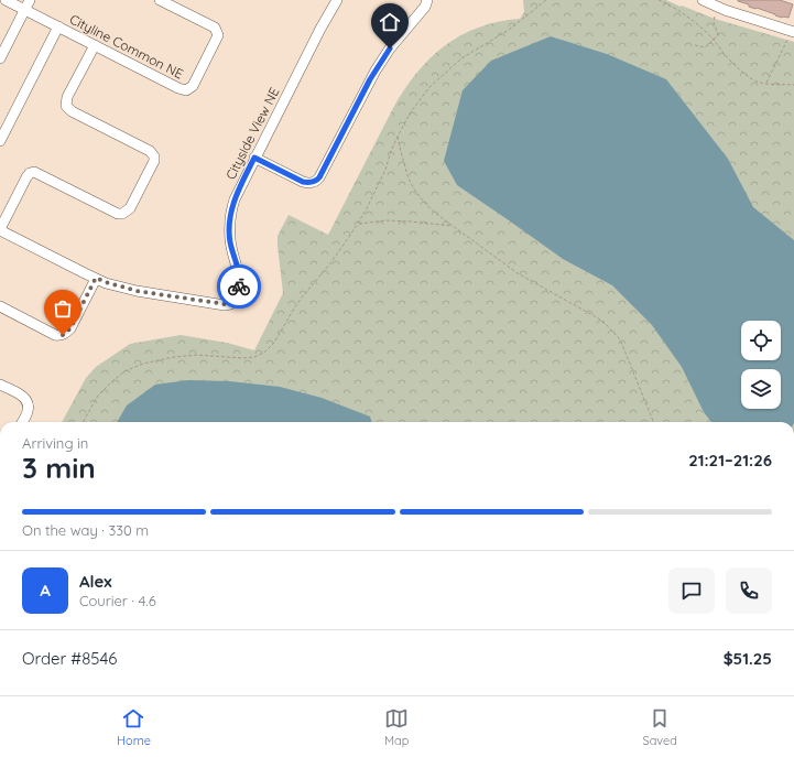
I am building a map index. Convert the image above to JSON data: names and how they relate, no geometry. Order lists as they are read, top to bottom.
{
  "streets": {
    "street": ["Cityline Common NE", "Cityside View NE"]
  },
  "page": {
    "heading": ["3 min", "Arriving in", "21:21–21:26"],
    "panel": [
      "Alex",
      "Courier · 4.6",
      "Order #8546",
      "$51.25"
    ],
    "bar": "On the way · 330 m",
    "round": "A",
    "tabs": ["Home", "Map", "Saved"]
  }
}
